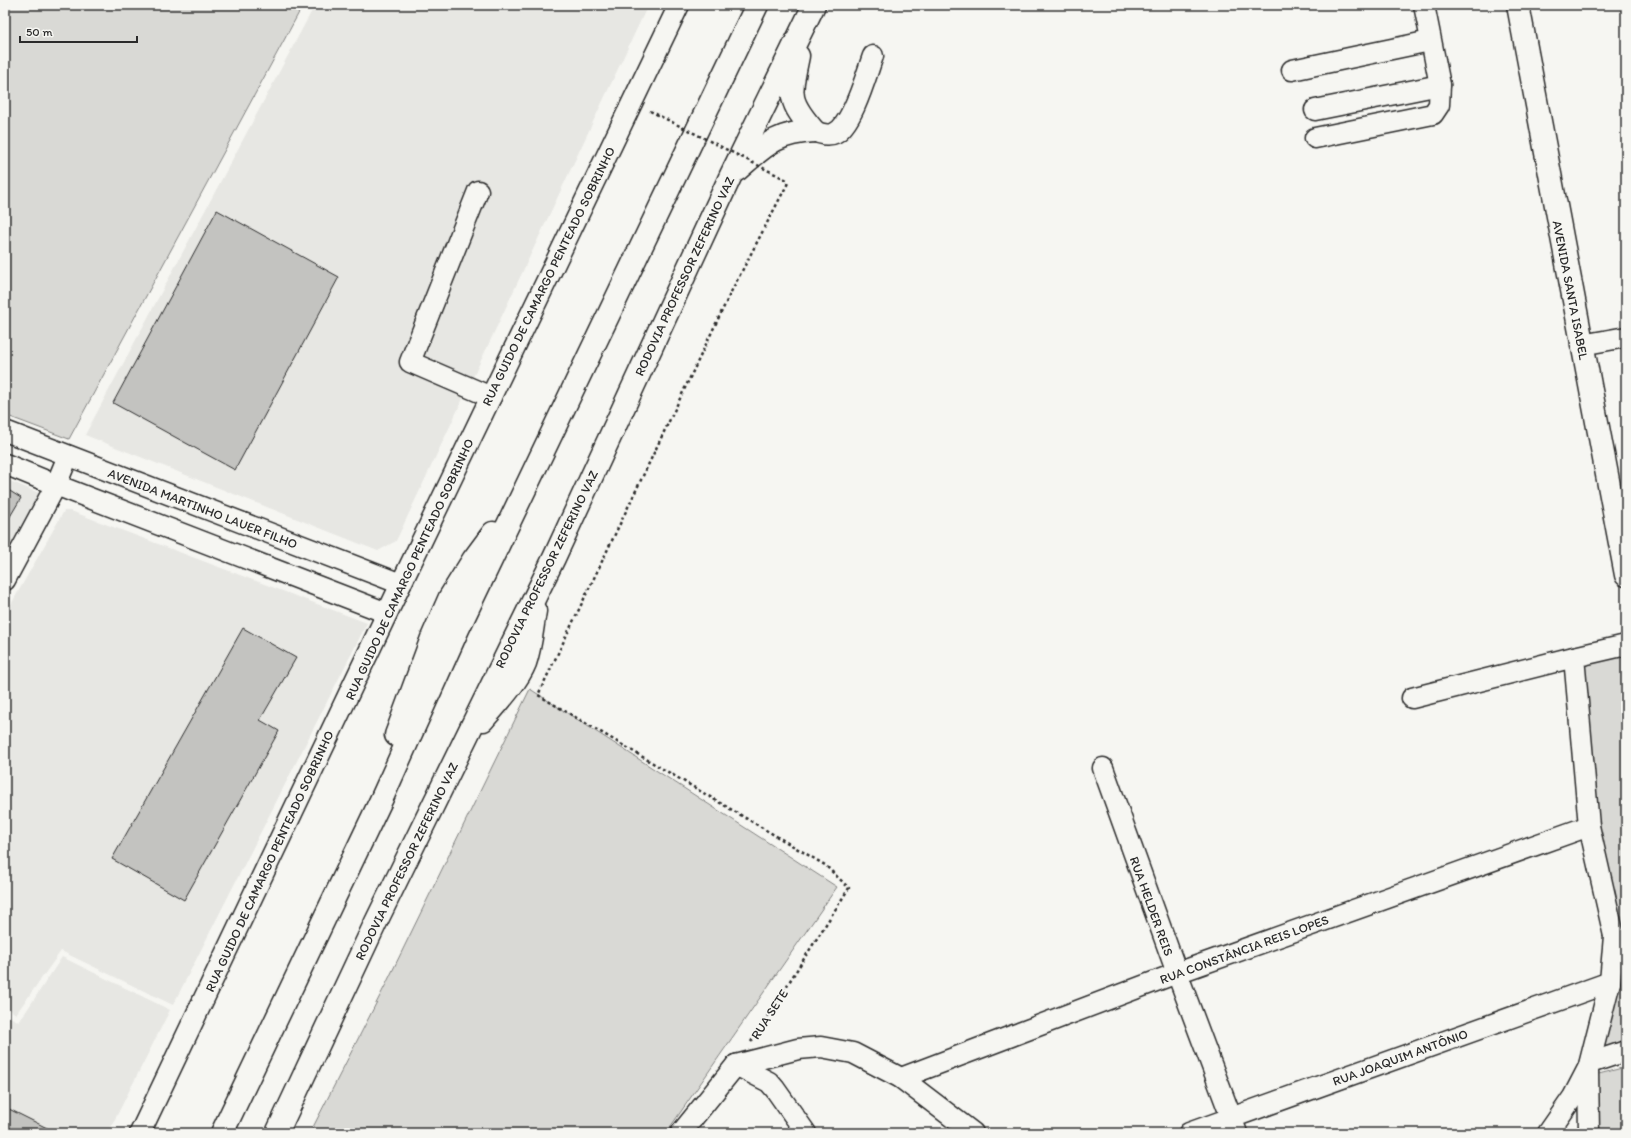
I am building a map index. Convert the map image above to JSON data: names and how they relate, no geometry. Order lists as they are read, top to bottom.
{
  "streets": {
    "main road": ["RODOVIA PROFESSOR ZEFERINO VAZ", "AVENIDA SANTA ISABEL"],
    "street": [
      "RUA GUIDO DE CAMARGO PENTEADO SOBRINHO",
      "AVENIDA MARTINHO LAUER FILHO",
      "RUA HELDER REIS",
      "RUA CONSTÂNCIA REIS LOPES",
      "RUA JOAQUIM ANTÔNIO"
    ],
    "path": ["RUA SETE"]
  },
  "crossings": [
    ["RUA GUIDO DE CAMARGO PENTEADO SOBRINHO", "AVENIDA MARTINHO LAUER FILHO"],
    ["RUA HELDER REIS", "RUA CONSTÂNCIA REIS LOPES"],
    ["RUA HELDER REIS", "RUA JOAQUIM ANTÔNIO"]
  ],
  "scale_bar": "50 m"
}
